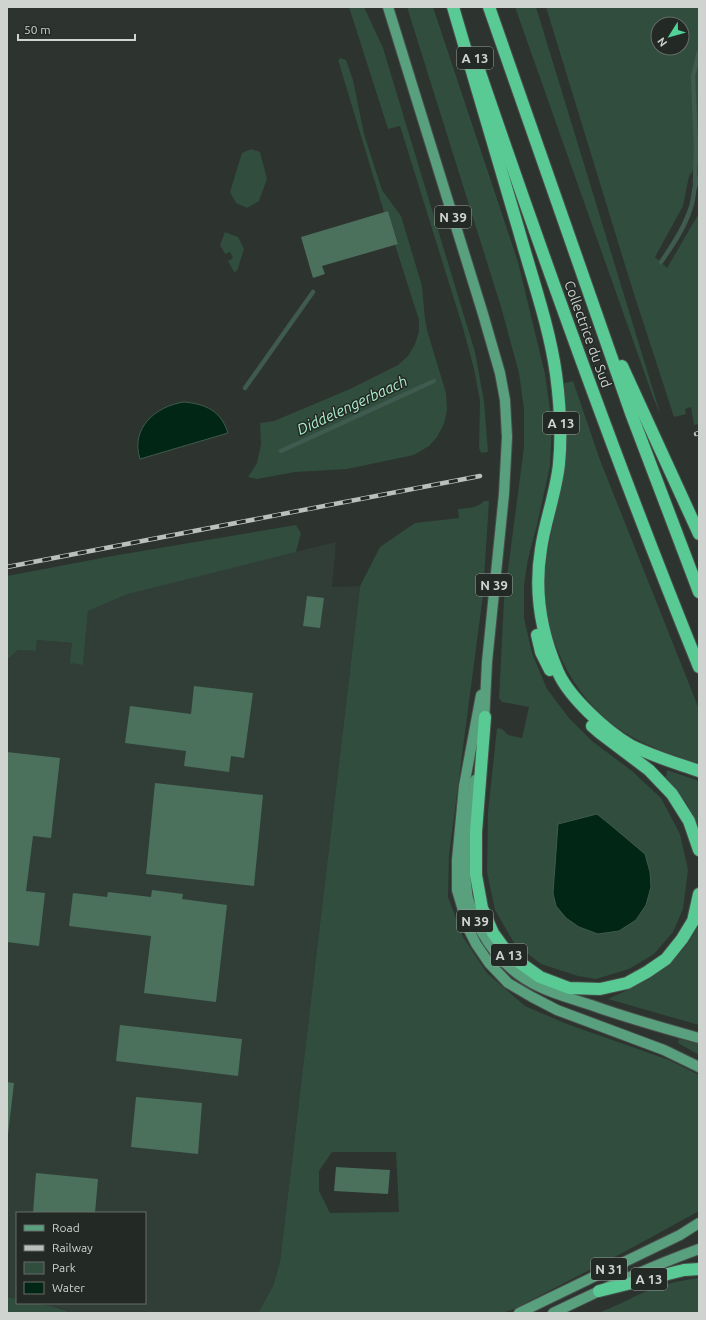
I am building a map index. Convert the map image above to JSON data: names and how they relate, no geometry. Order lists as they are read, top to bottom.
{
  "streets": {
    "highway": ["A 13", "Collectrice du Sud"],
    "main road": ["N 39", "N 31"]
  },
  "crossings": [
    ["A 13", "N 39"],
    ["A 13", "Collectrice du Sud"],
    ["A 13", "N 31"]
  ],
  "water": ["Diddelengerbaach"],
  "legend": [
    "Road",
    "Railway",
    "Park",
    "Water"
  ],
  "scale_bar": "50 m",
  "north": "bottom left"
}
